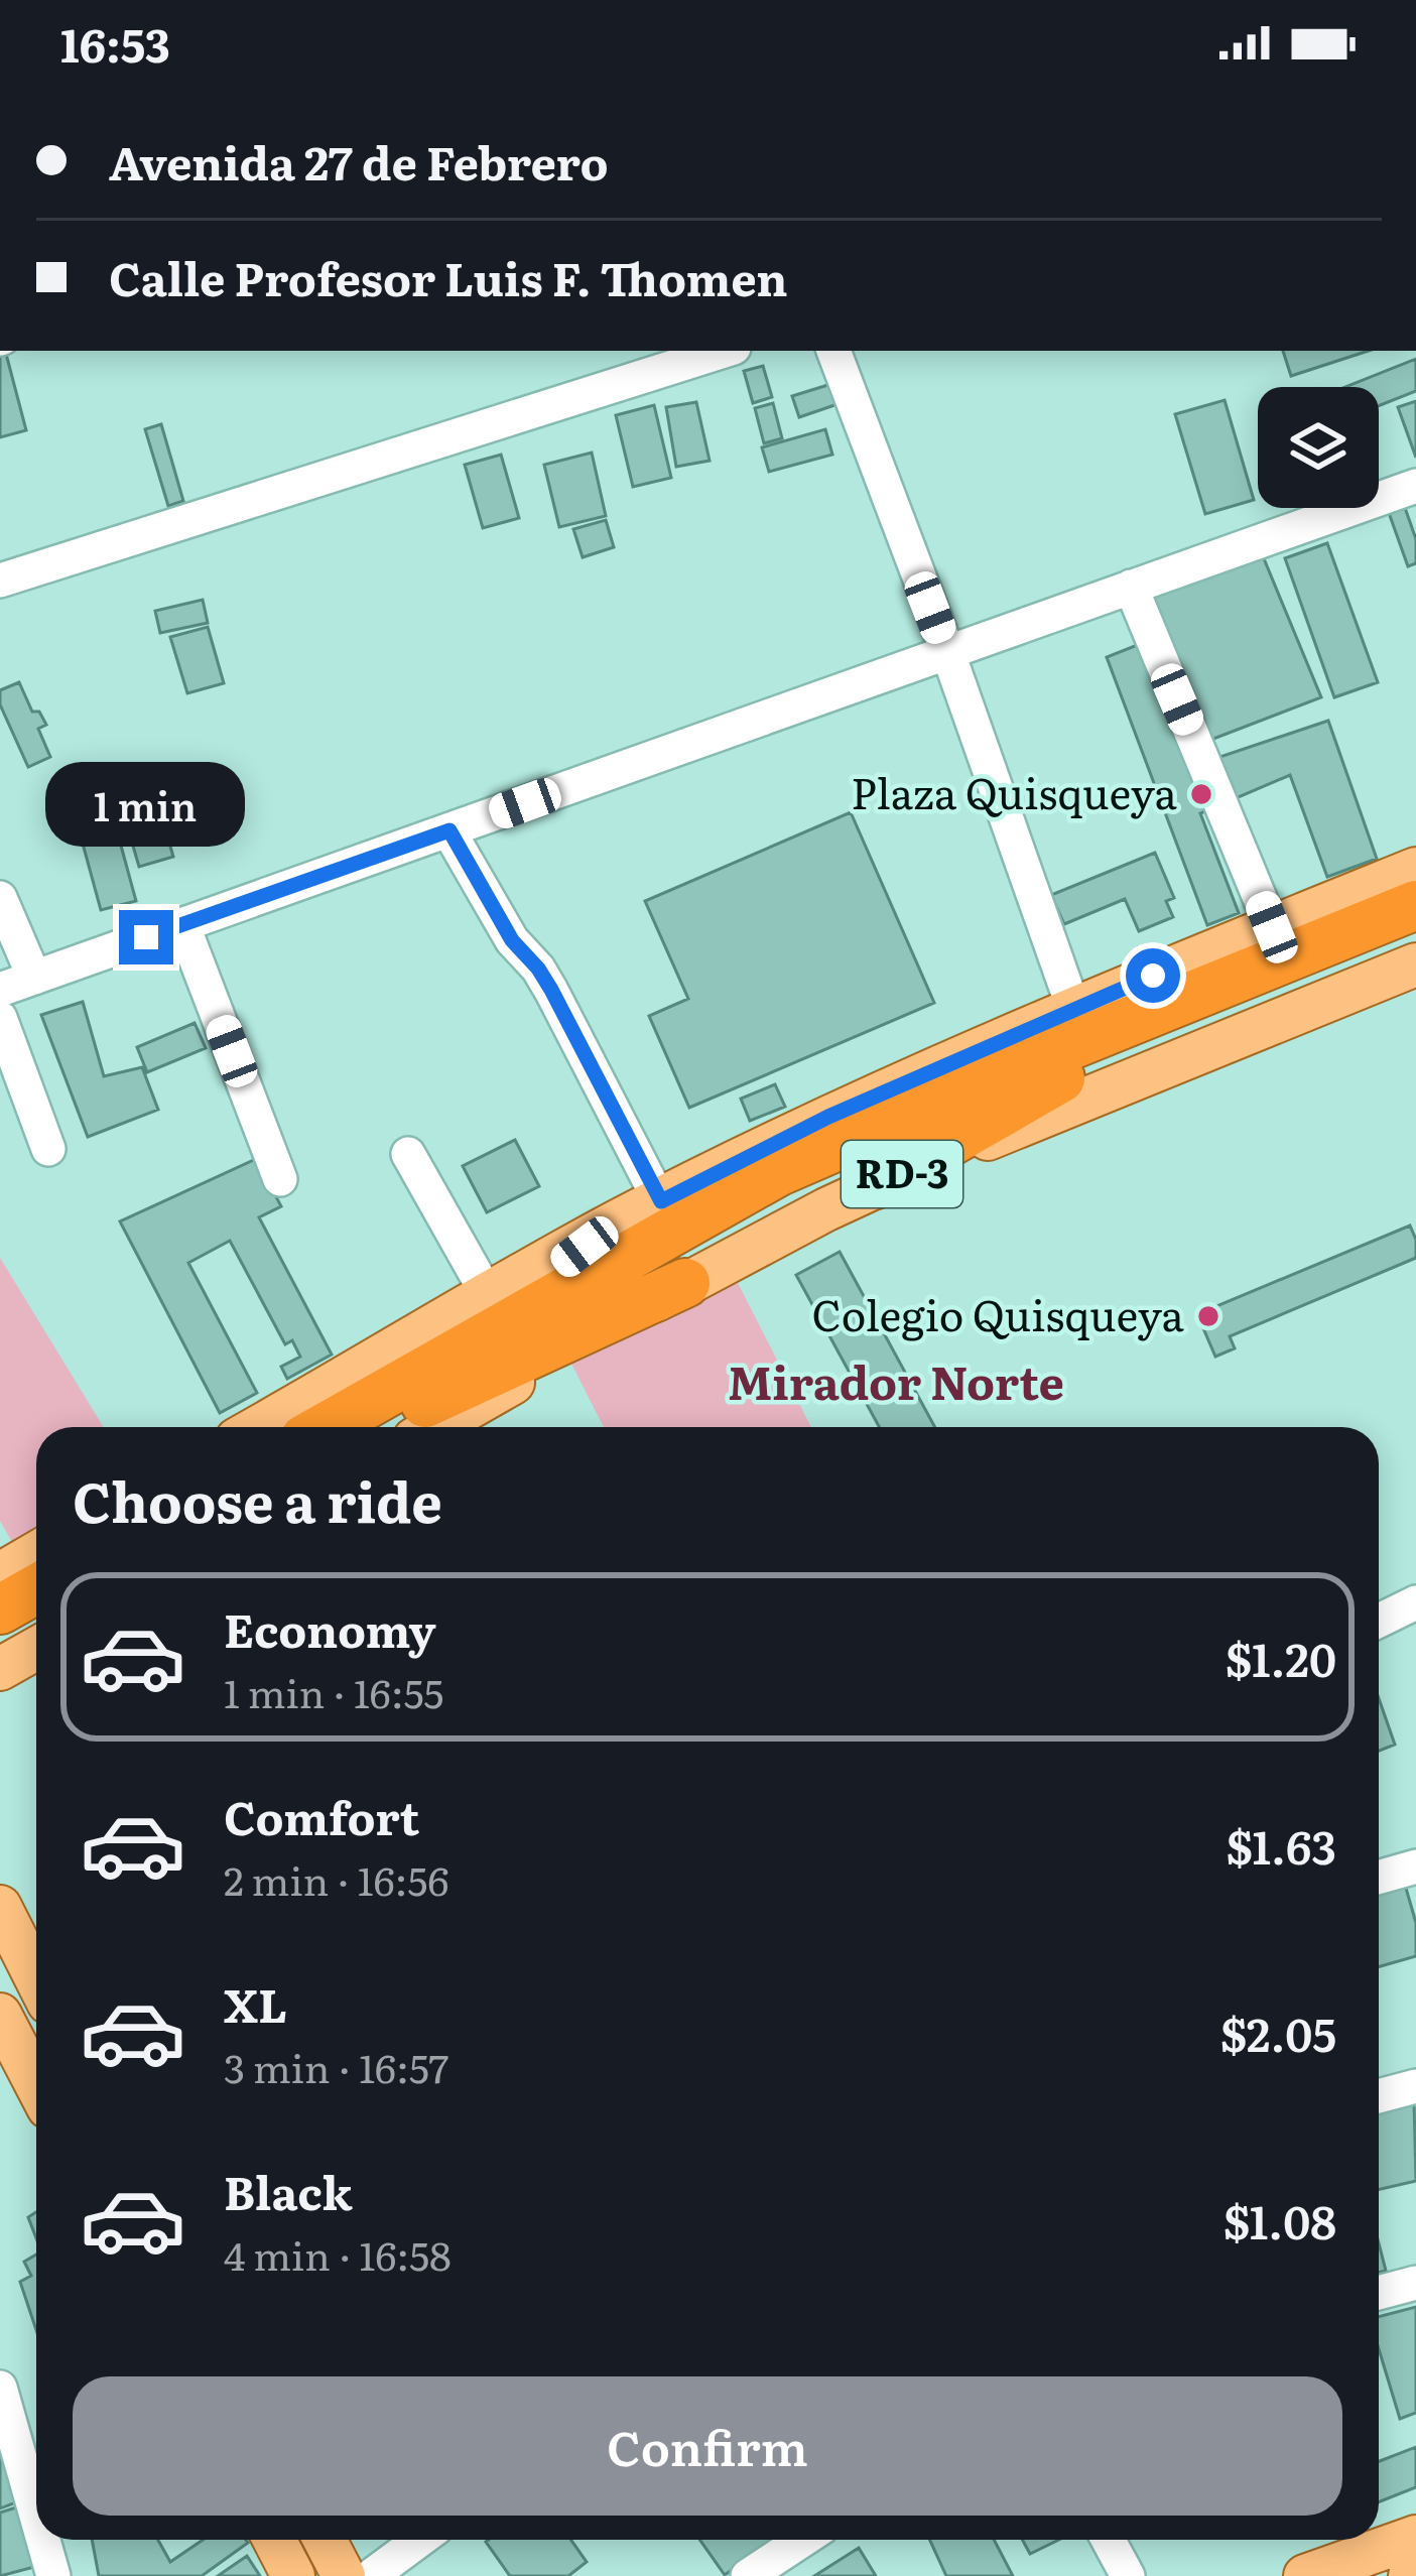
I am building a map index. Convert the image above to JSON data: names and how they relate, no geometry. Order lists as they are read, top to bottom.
{
  "streets": {
    "highway": ["RD-3"]
  },
  "districts": ["Mirador Norte"],
  "places": ["Plaza Quisqueya", "Colegio Quisqueya"],
  "page": {
    "status": "16:53",
    "banner": ["Avenida 27 de Febrero", "Calle Profesor Luis F. Thomen"],
    "bubble": "1 min",
    "heading": "Choose a ride",
    "list": [
      {
        "name": "Economy",
        "note": "1 min · 16:55",
        "value": "$1.20"
      },
      {
        "name": "Comfort",
        "note": "2 min · 16:56",
        "value": "$1.63"
      },
      {
        "name": "XL",
        "note": "3 min · 16:57",
        "value": "$2.05"
      },
      {
        "name": "Black",
        "note": "4 min · 16:58",
        "value": "$1.08"
      }
    ],
    "buttons": "Confirm"
  }
}
